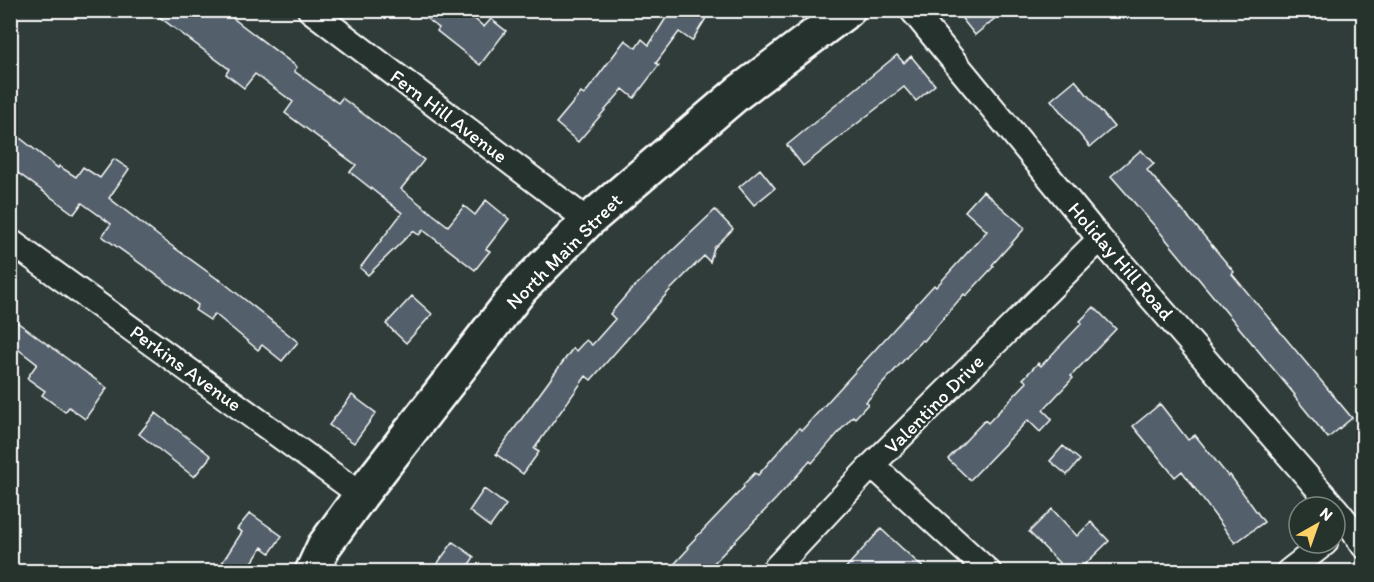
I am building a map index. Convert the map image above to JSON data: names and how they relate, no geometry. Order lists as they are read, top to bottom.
{
  "streets": {
    "main road": ["North Main Street"],
    "street": [
      "Fern Hill Avenue",
      "Holiday Hill Road",
      "Perkins Avenue",
      "Valentino Drive"
    ]
  },
  "crossings": [
    ["Fern Hill Avenue", "North Main Street"],
    ["North Main Street", "Perkins Avenue"],
    ["Holiday Hill Road", "Valentino Drive"]
  ],
  "north": "top right"
}
